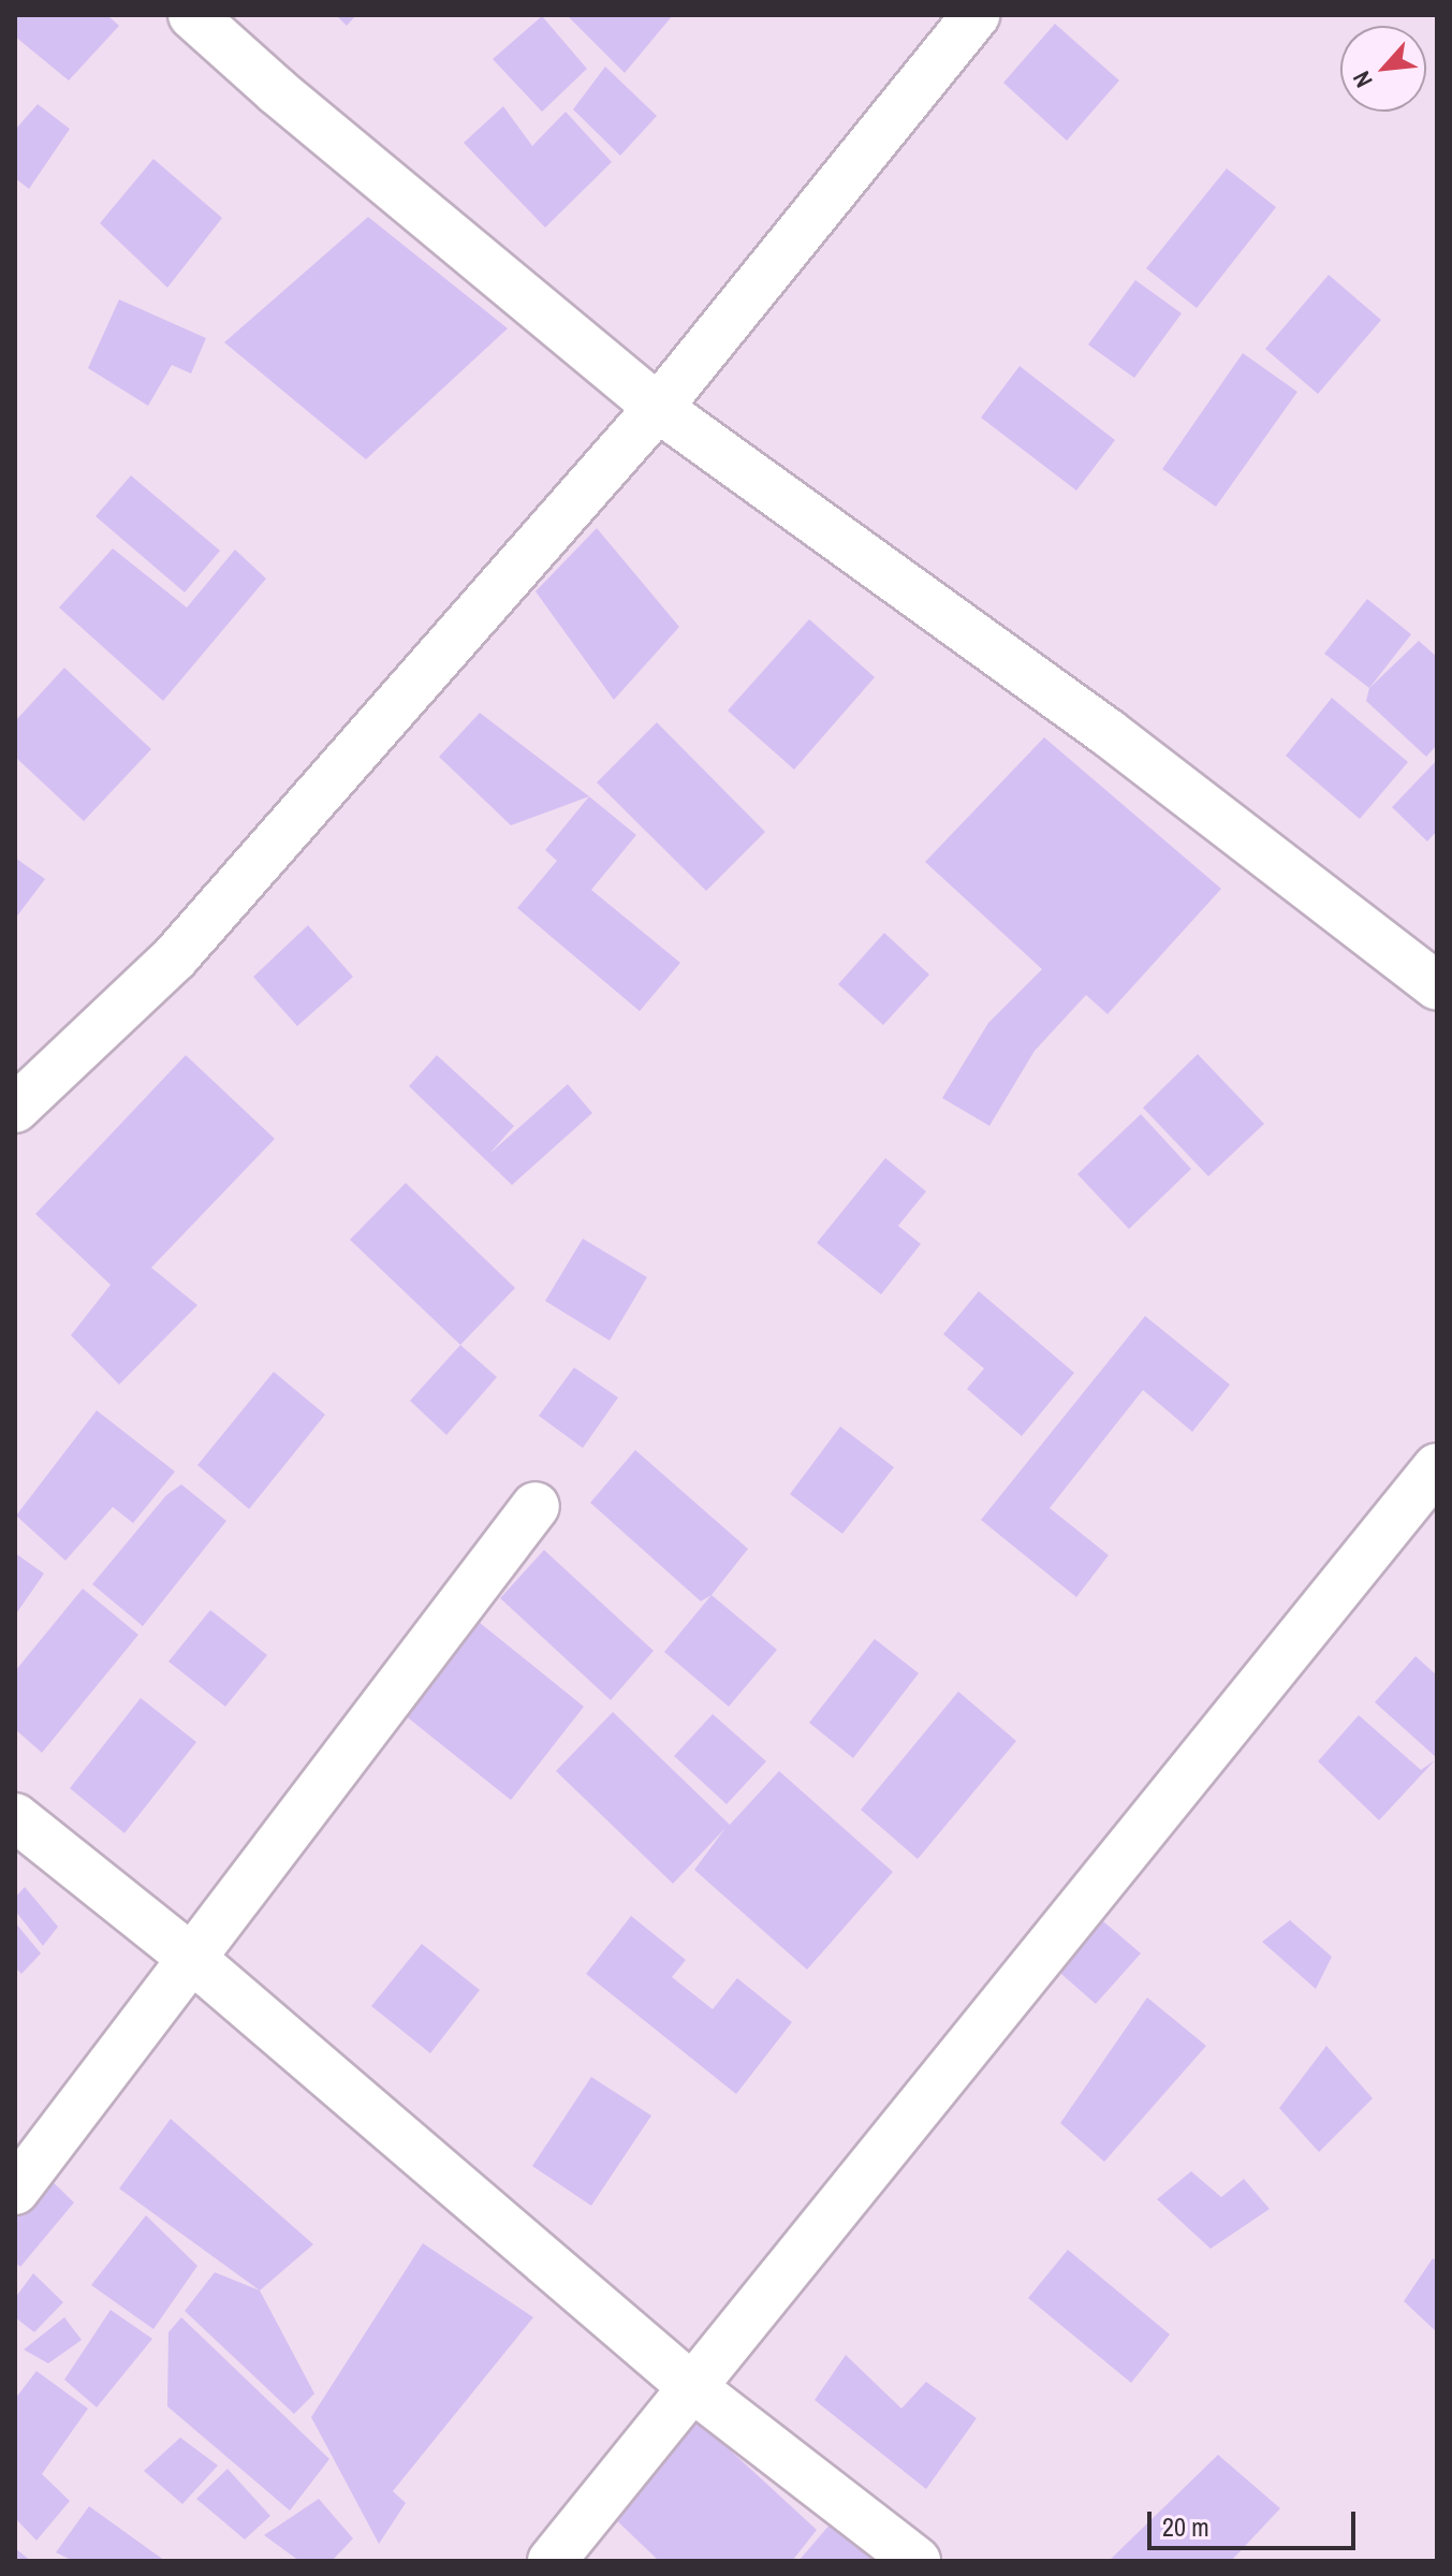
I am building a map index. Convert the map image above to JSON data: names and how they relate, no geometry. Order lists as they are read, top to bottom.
{
  "scale_bar": "20 m",
  "north": "bottom left"
}
